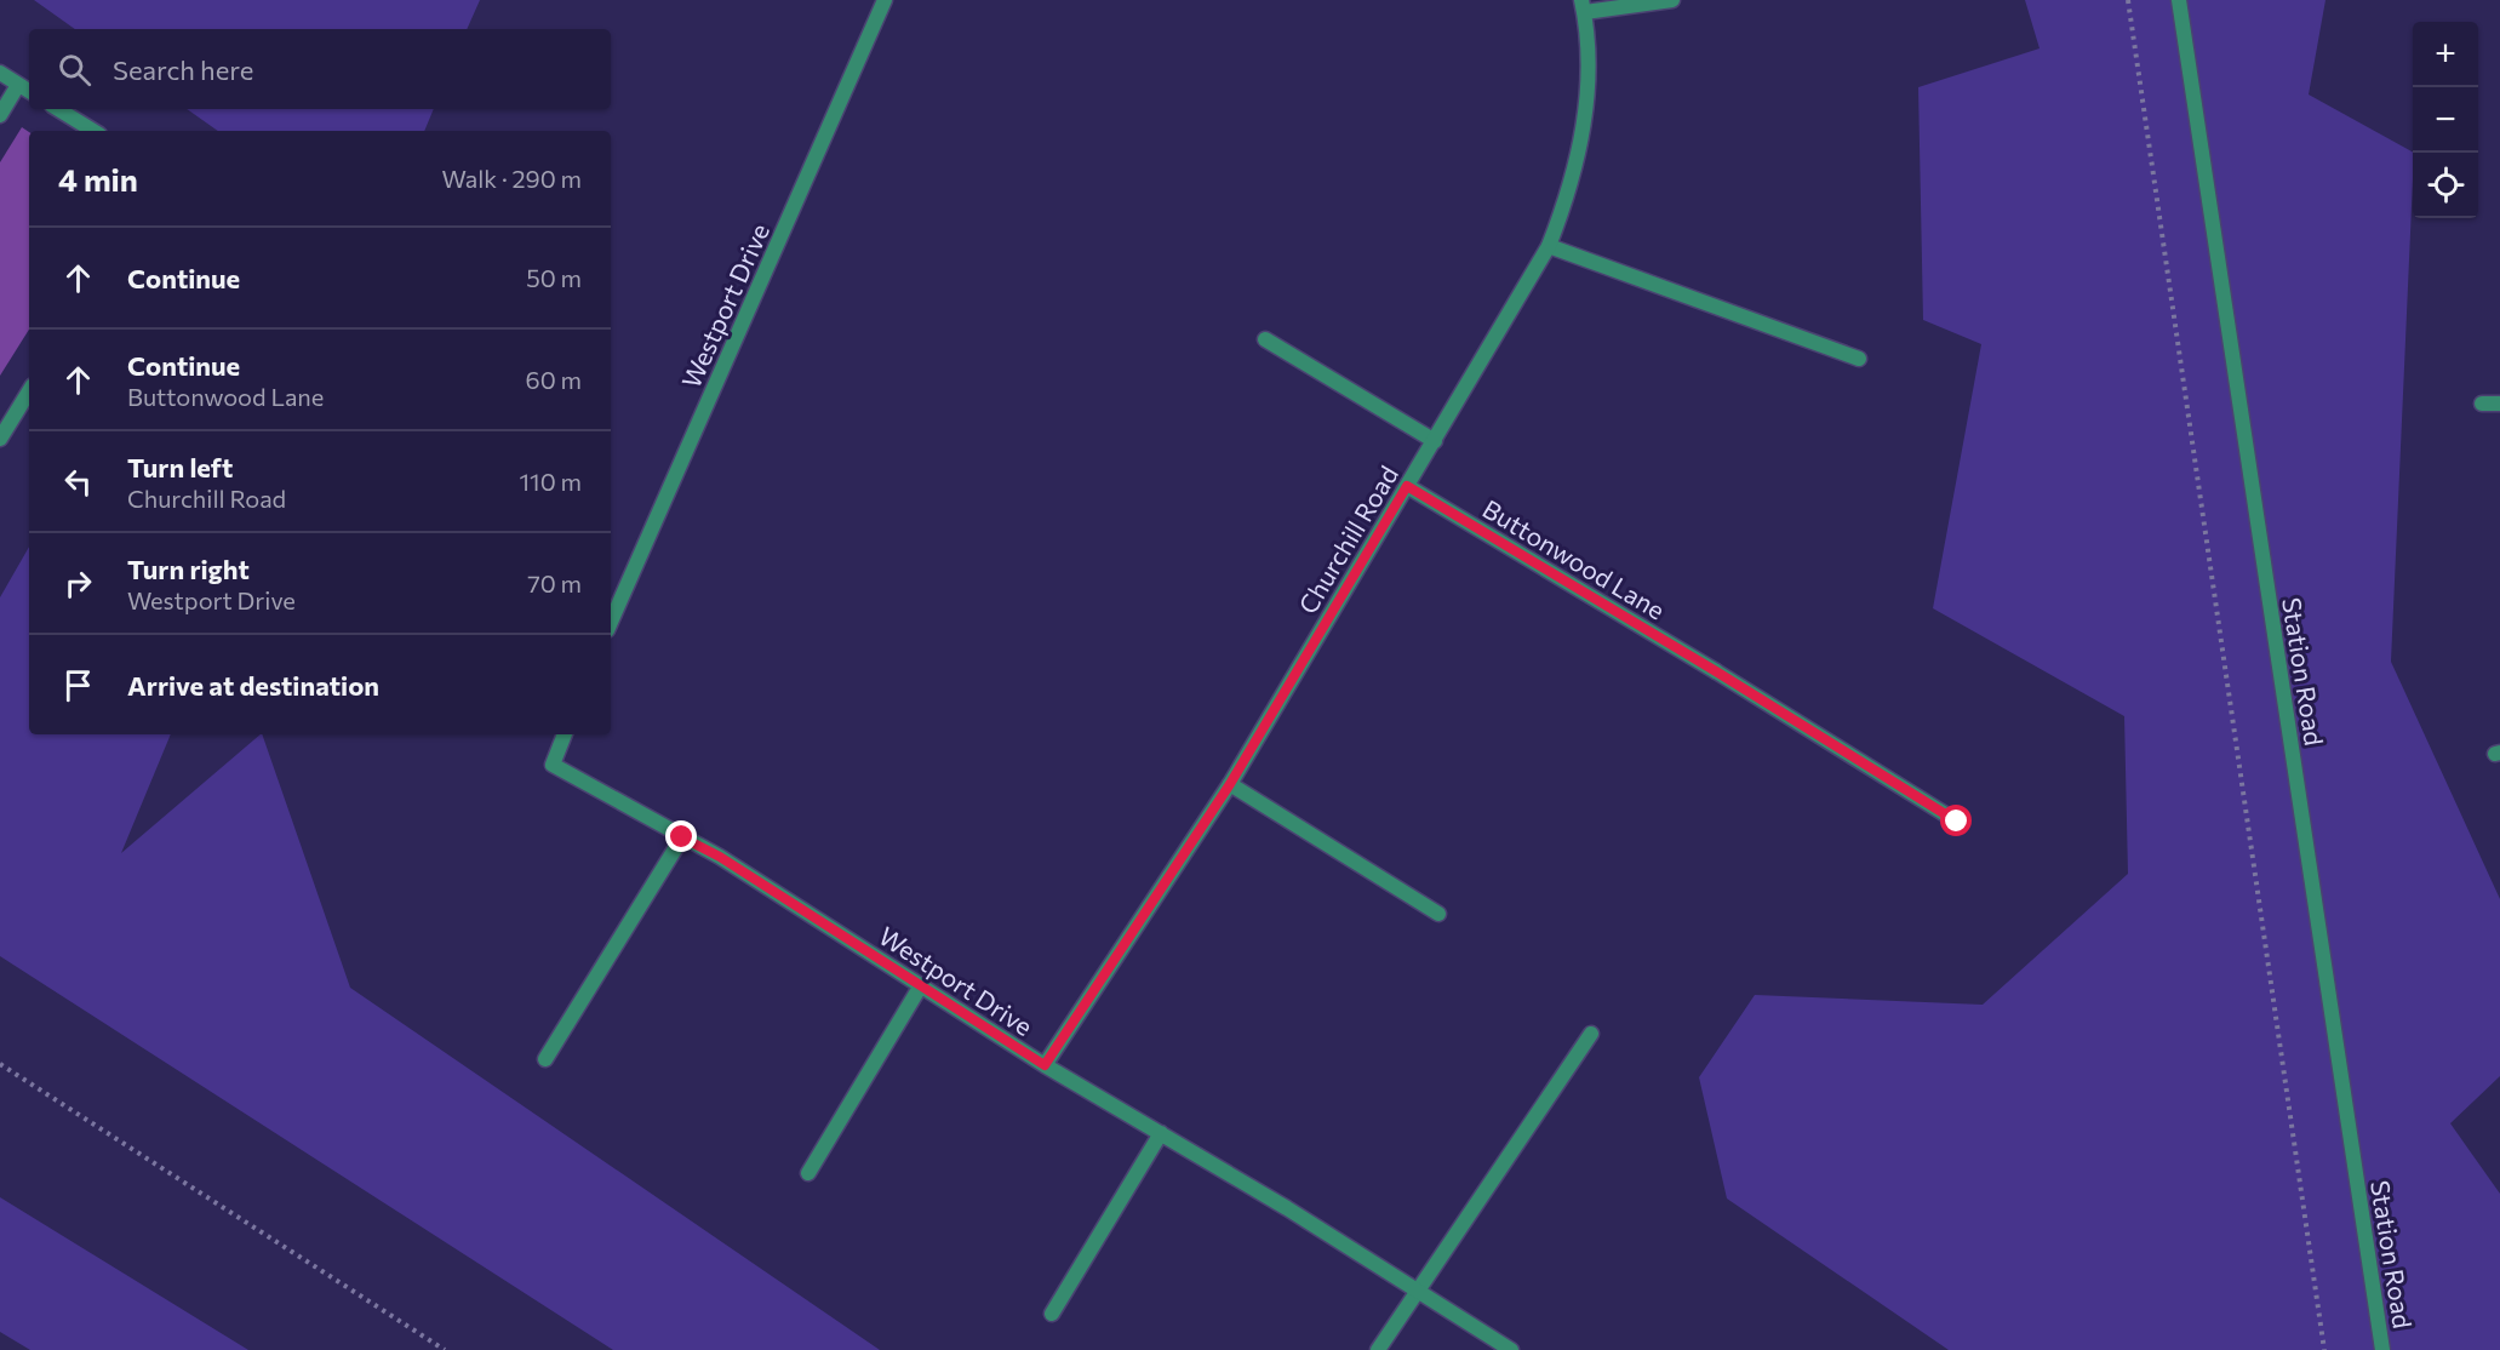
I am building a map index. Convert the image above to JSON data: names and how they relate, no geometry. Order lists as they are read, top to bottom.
{
  "streets": {
    "street": [
      "Westport Drive",
      "Churchill Road",
      "Buttonwood Lane",
      "Station Road"
    ]
  },
  "crossings": [
    ["Westport Drive", "Churchill Road"],
    ["Churchill Road", "Buttonwood Lane"]
  ],
  "page": {
    "map_buttons": ["+", "−"],
    "search": "Search here",
    "heading": ["4 min", "Walk · 290 m"],
    "list": [
      ["Continue", "50 m"],
      ["Continue", "Buttonwood Lane", "60 m"],
      ["Turn left", "Churchill Road", "110 m"],
      ["Turn right", "Westport Drive", "70 m"],
      "Arrive at destination"
    ]
  }
}
